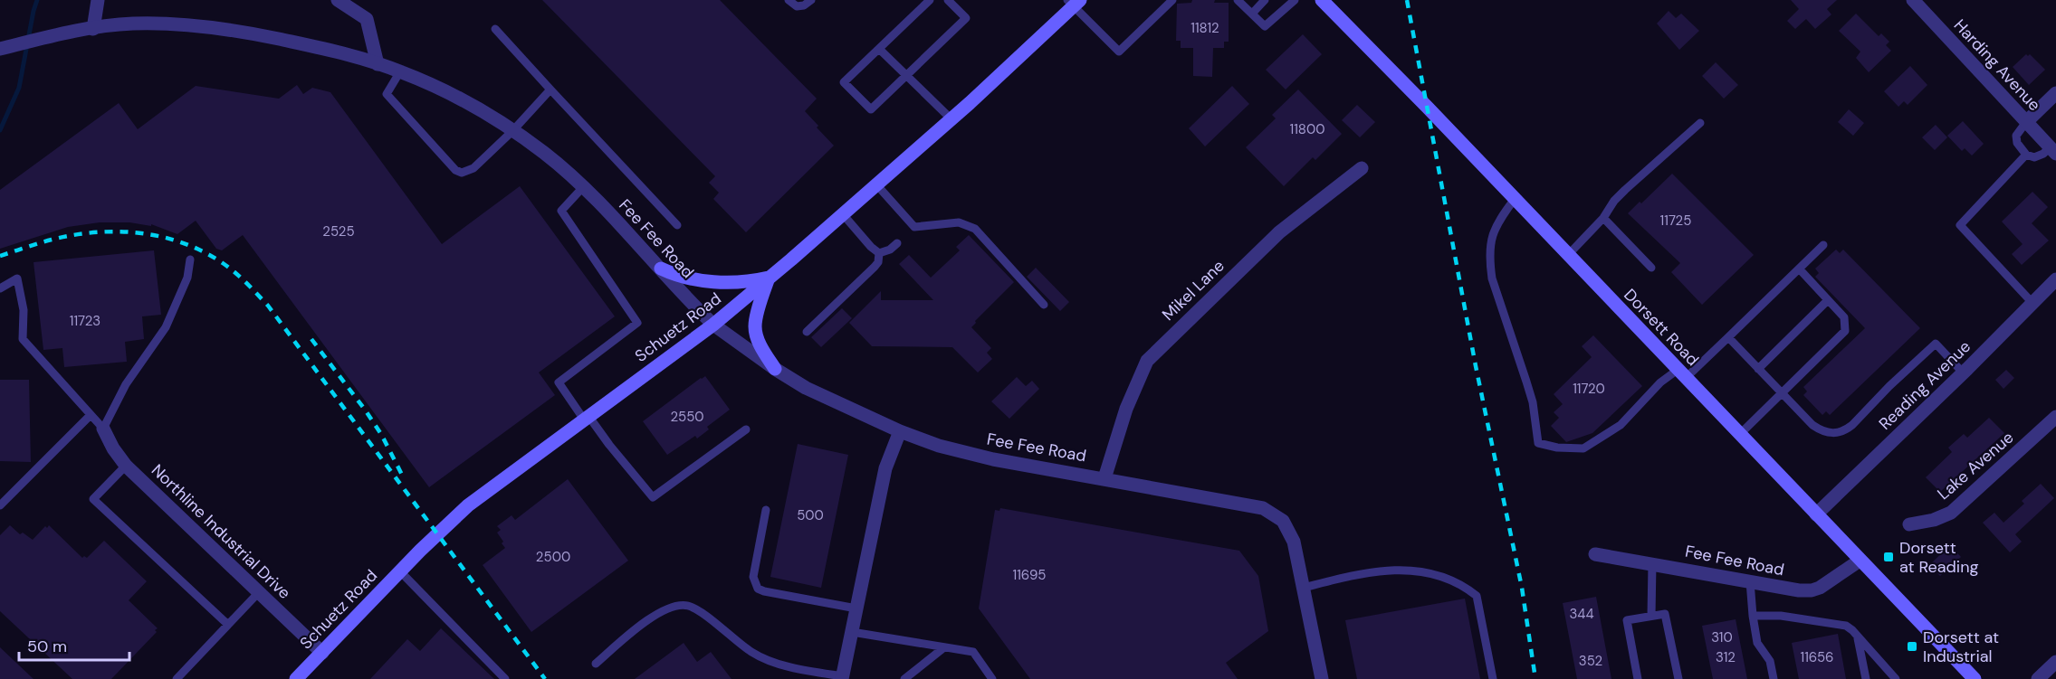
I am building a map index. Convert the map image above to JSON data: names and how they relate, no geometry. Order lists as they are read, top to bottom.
{
  "streets": {
    "main road": ["Schuetz Road", "Dorsett Road"],
    "street": [
      "Harding Avenue",
      "Fee Fee Road",
      "Mikel Lane",
      "Reading Avenue",
      "Lake Avenue",
      "Northline Industrial Drive"
    ]
  },
  "crossings": [
    ["Fee Fee Road", "Mikel Lane"],
    ["Fee Fee Road", "Schuetz Road"],
    ["Fee Fee Road", "Dorsett Road"],
    ["Schuetz Road", "Northline Industrial Drive"],
    ["Dorsett Road", "Reading Avenue"]
  ],
  "places": {
    "transit": ["Dorsett at Reading", "Dorsett at Industrial"]
  },
  "house_numbers": [
    "11812",
    "11800",
    "11725",
    "2525",
    "11723",
    "11720",
    "2550",
    "500",
    "2500",
    "11695",
    "344",
    "310",
    "312",
    "11656",
    "352"
  ],
  "scale_bar": "50 m"
}
